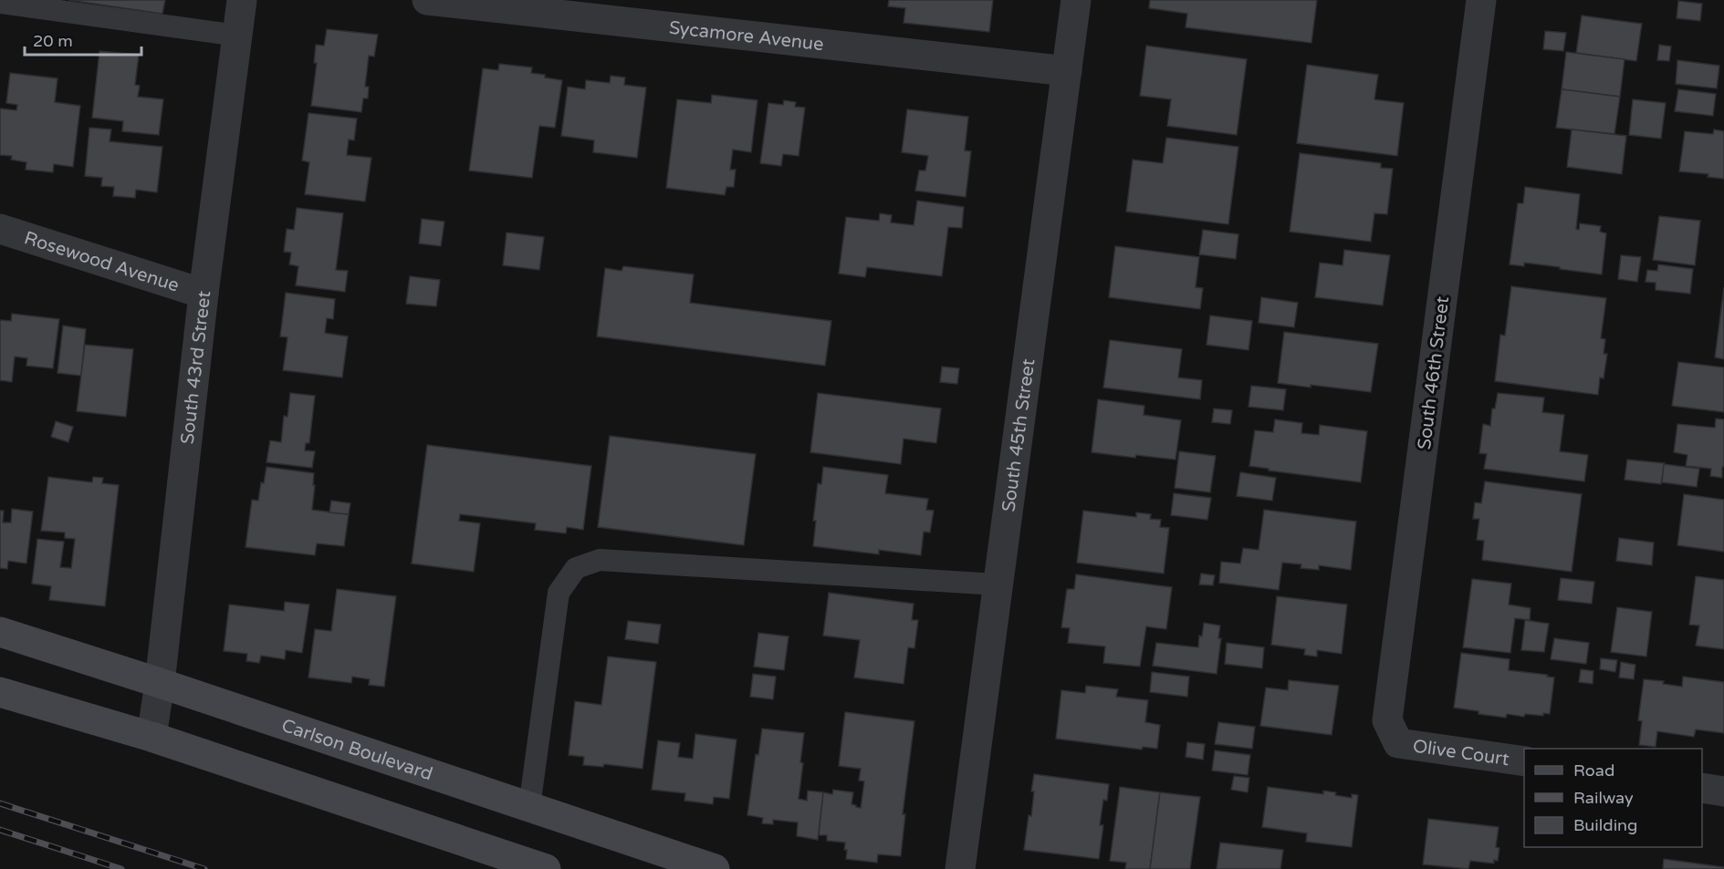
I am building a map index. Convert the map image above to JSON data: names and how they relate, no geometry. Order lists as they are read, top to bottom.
{
  "streets": {
    "main road": ["Carlson Boulevard"],
    "street": [
      "Sycamore Avenue",
      "Rosewood Avenue",
      "South 43rd Street",
      "South 46th Street",
      "South 45th Street",
      "Olive Court"
    ]
  },
  "crossings": [
    ["Sycamore Avenue", "South 45th Street"],
    ["Rosewood Avenue", "South 43rd Street"],
    ["South 43rd Street", "Carlson Boulevard"],
    ["South 46th Street", "Olive Court"]
  ],
  "legend": ["Road", "Railway", "Building"],
  "scale_bar": "20 m"
}
